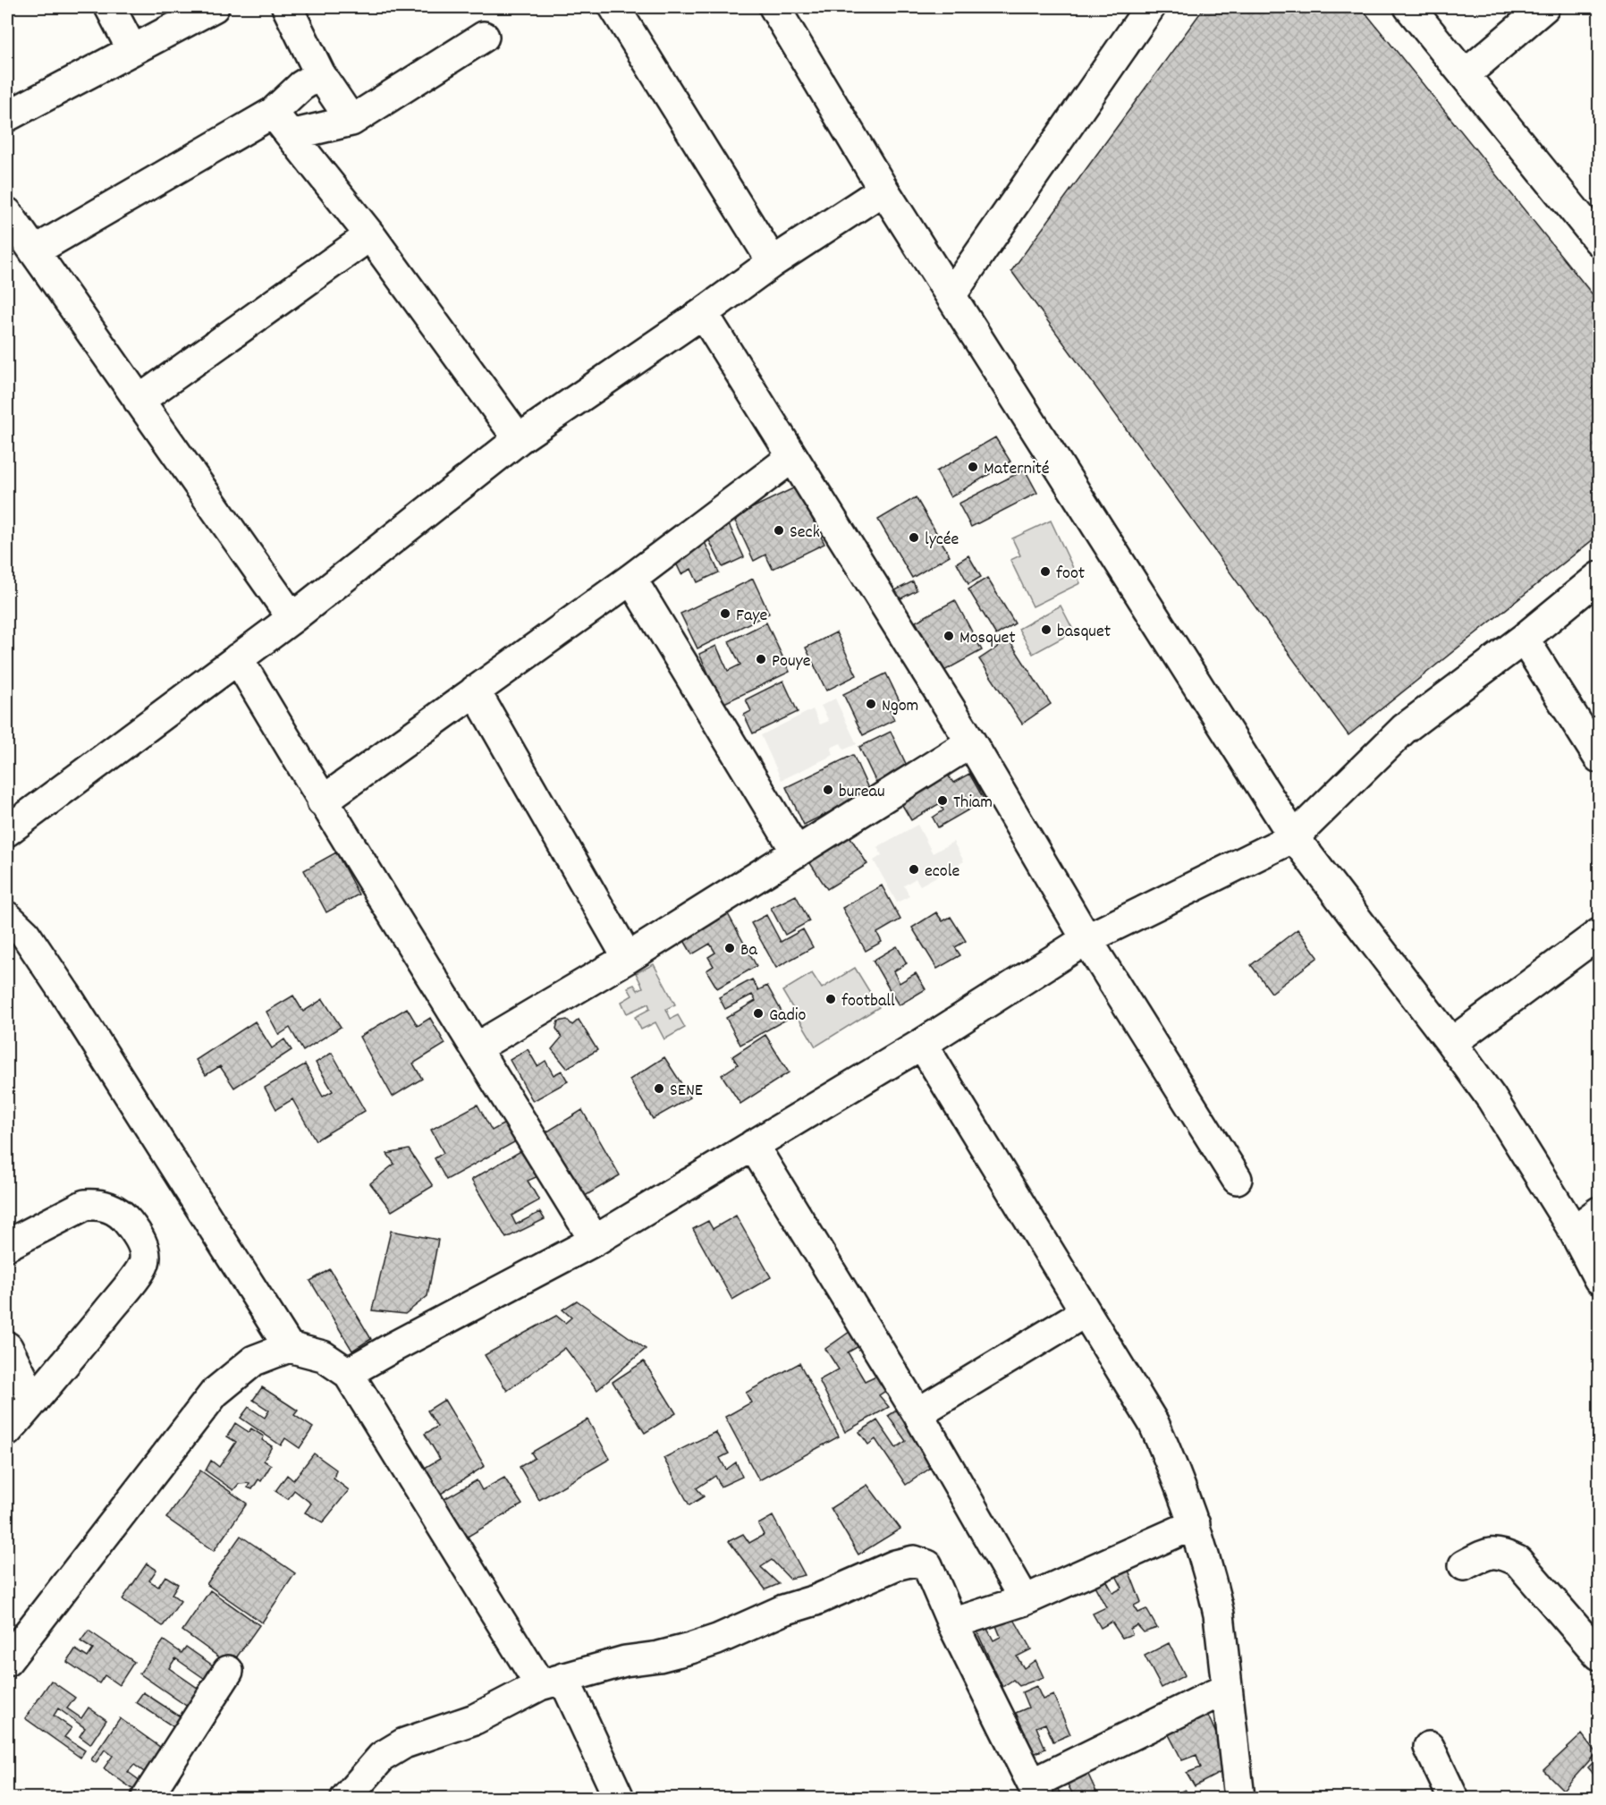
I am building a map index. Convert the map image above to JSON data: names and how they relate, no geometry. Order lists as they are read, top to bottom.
{
  "places": [
    "Maternité",
    "Seck",
    "lycée",
    "foot",
    "Faye",
    "basquet",
    "Mosquet",
    "Pouye",
    "Ngom",
    "bureau",
    "Thiam",
    "ecole",
    "Ba",
    "football",
    "Gadio",
    "SENE"
  ]
}
